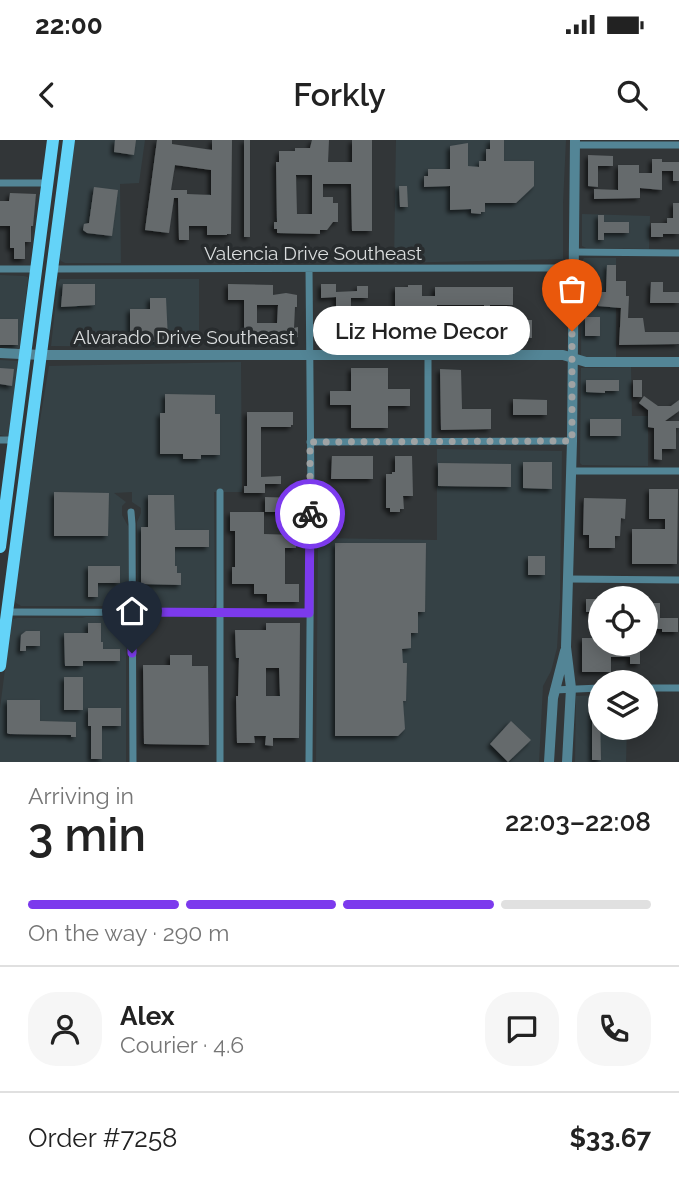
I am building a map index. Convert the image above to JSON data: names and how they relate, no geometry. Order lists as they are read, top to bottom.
{
  "streets": {
    "street": ["Valencia Drive Southeast", "Alvarado Drive Southeast"]
  },
  "places": ["Liz Home Decor"],
  "page": {
    "status": "22:00",
    "header": "Forkly",
    "bubble": "Liz Home Decor",
    "heading": ["3 min", "Arriving in", "22:03–22:08"],
    "panel": [
      "Alex",
      "Courier · 4.6",
      "Order #7258",
      "$33.67"
    ],
    "bar": "On the way · 290 m"
  }
}
